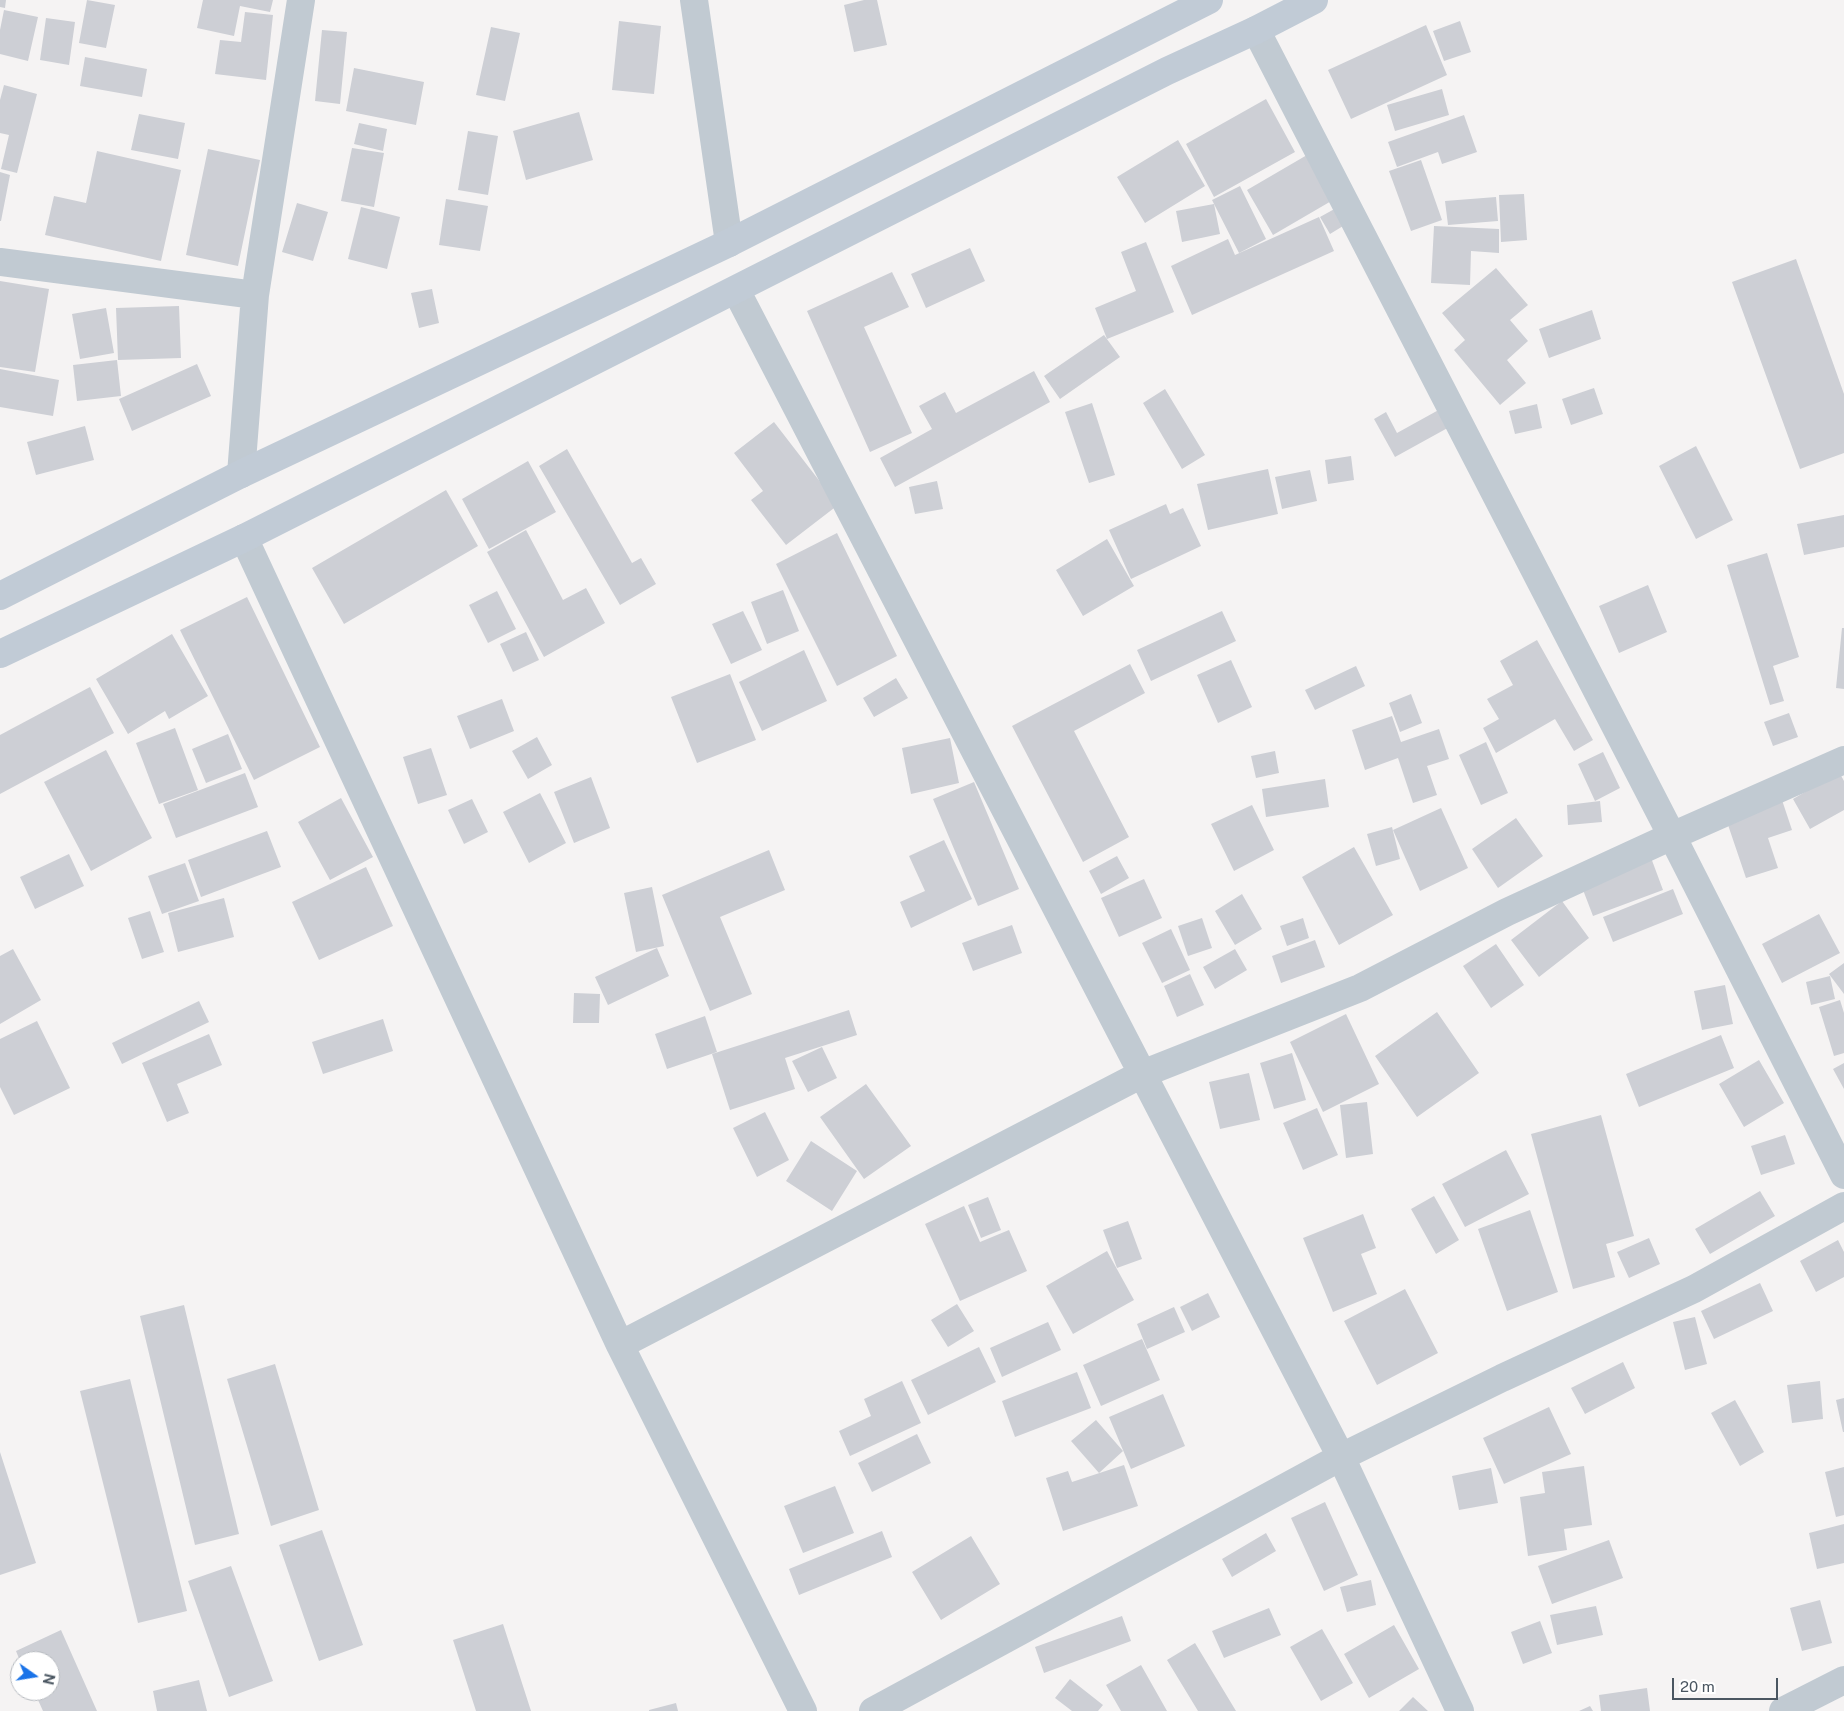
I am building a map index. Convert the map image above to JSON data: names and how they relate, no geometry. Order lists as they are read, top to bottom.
{
  "scale_bar": "20 m",
  "north": "right"
}
